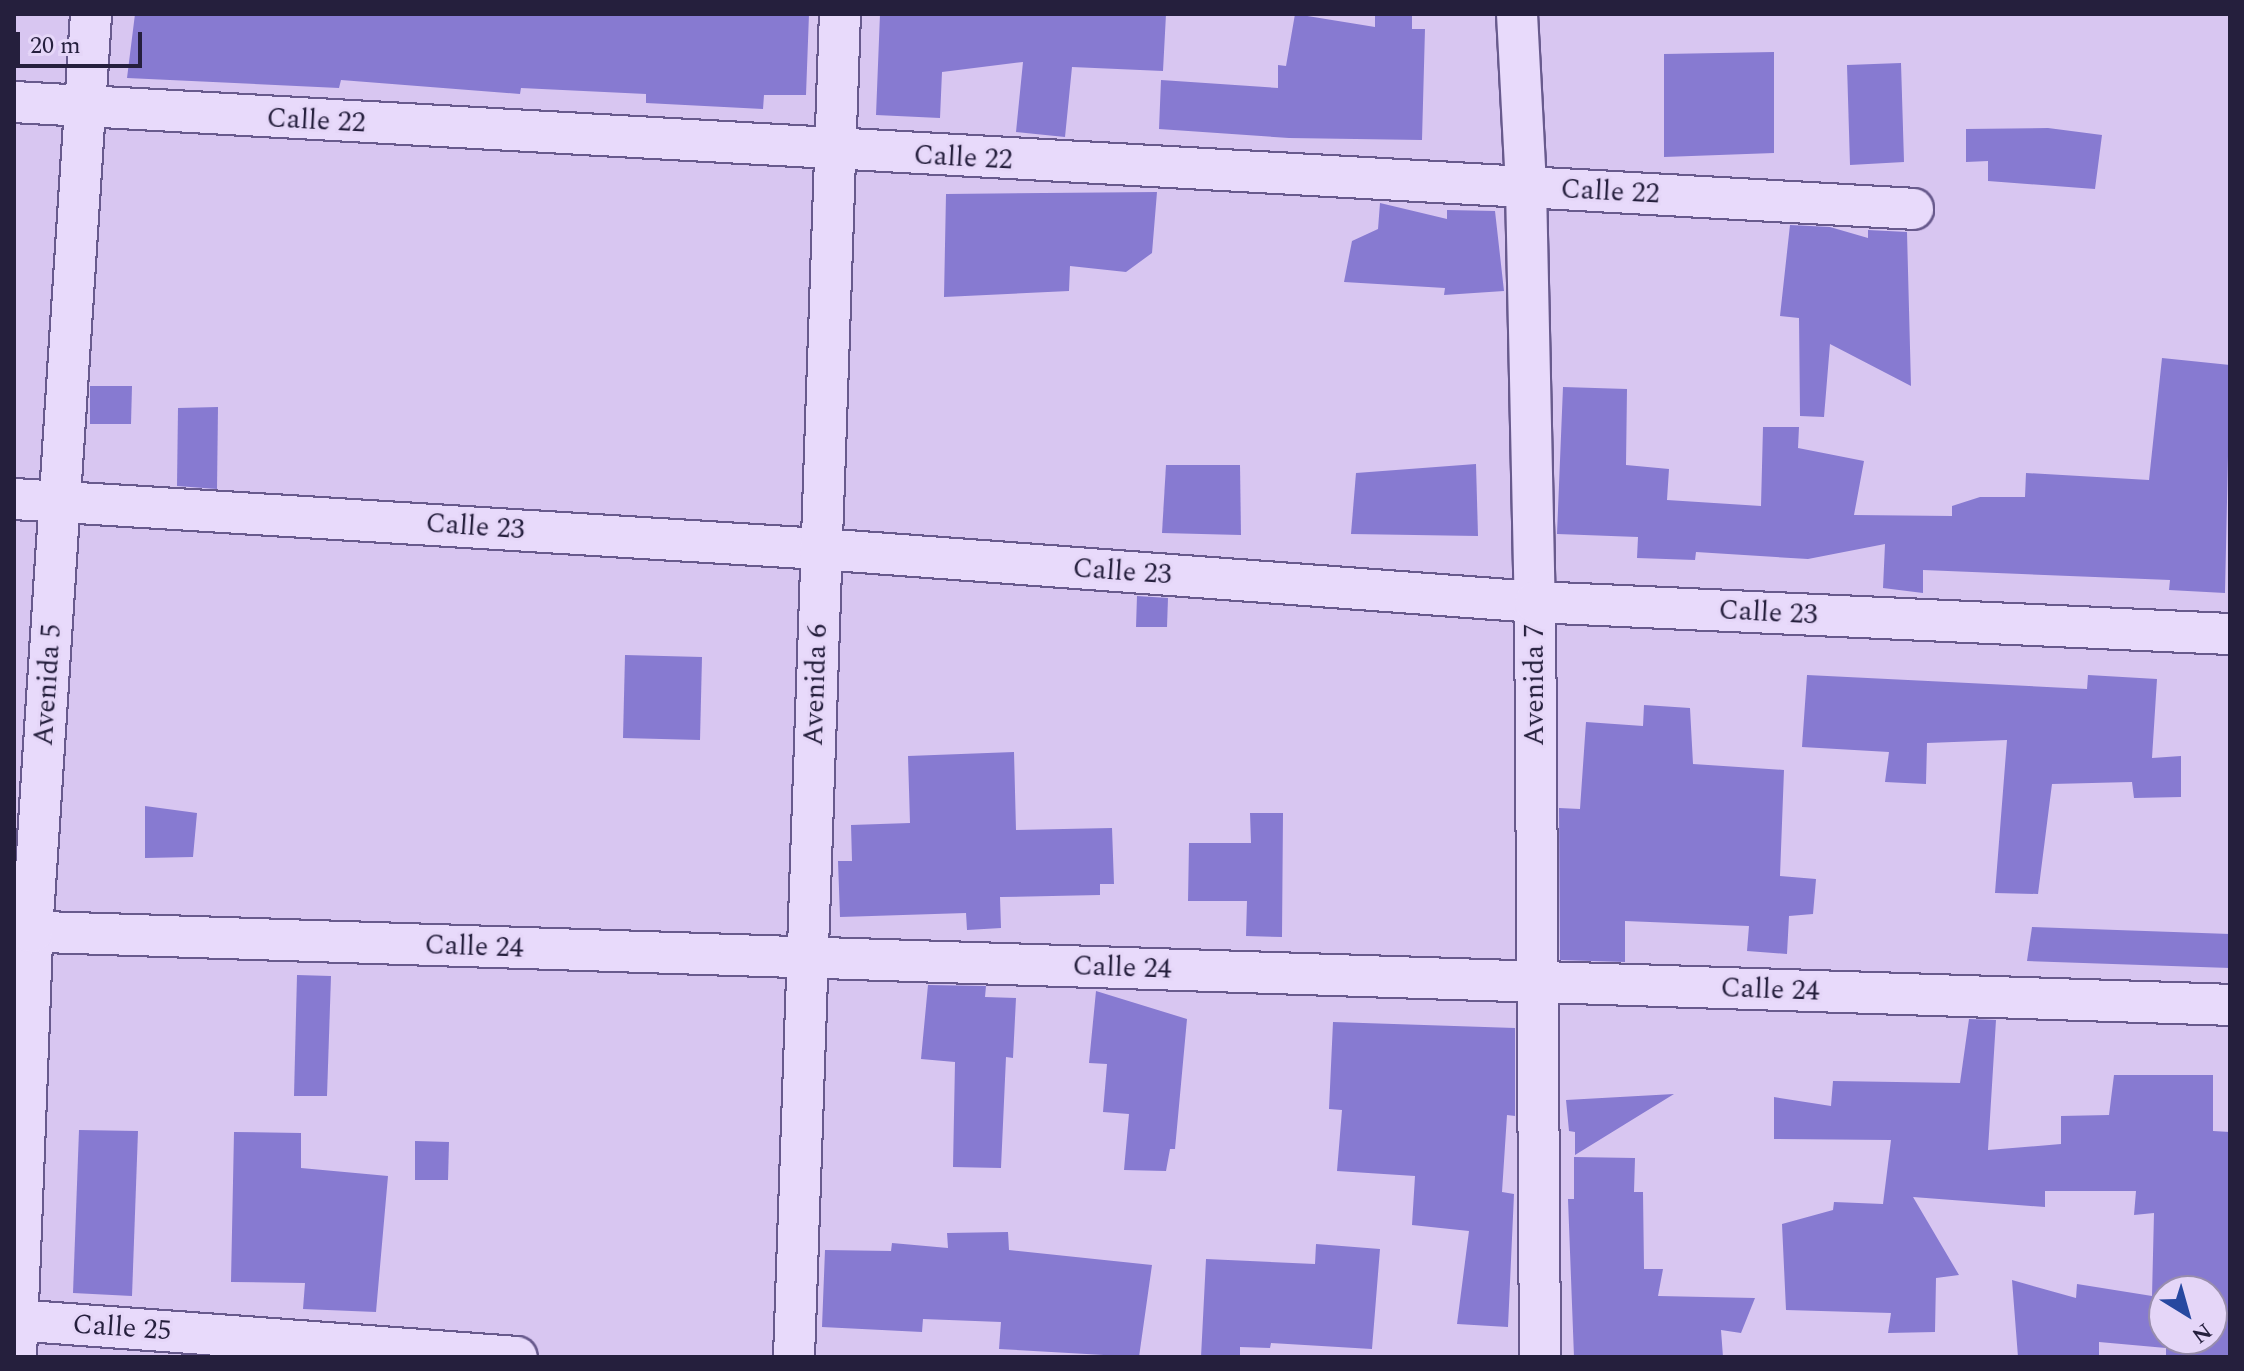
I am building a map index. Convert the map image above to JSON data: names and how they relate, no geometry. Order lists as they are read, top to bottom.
{
  "streets": {
    "street": [
      "Calle 22",
      "Calle 23",
      "Avenida 5",
      "Avenida 6",
      "Avenida 7",
      "Calle 24",
      "Calle 25"
    ]
  },
  "crossings": [
    ["Calle 22", "Avenida 5"],
    ["Calle 22", "Avenida 6"],
    ["Calle 22", "Avenida 7"],
    ["Calle 23", "Avenida 5"],
    ["Calle 23", "Avenida 6"],
    ["Calle 23", "Avenida 7"],
    ["Avenida 5", "Calle 24"],
    ["Avenida 5", "Calle 25"],
    ["Avenida 6", "Calle 24"],
    ["Avenida 7", "Calle 24"]
  ],
  "scale_bar": "20 m",
  "north": "bottom right"
}
